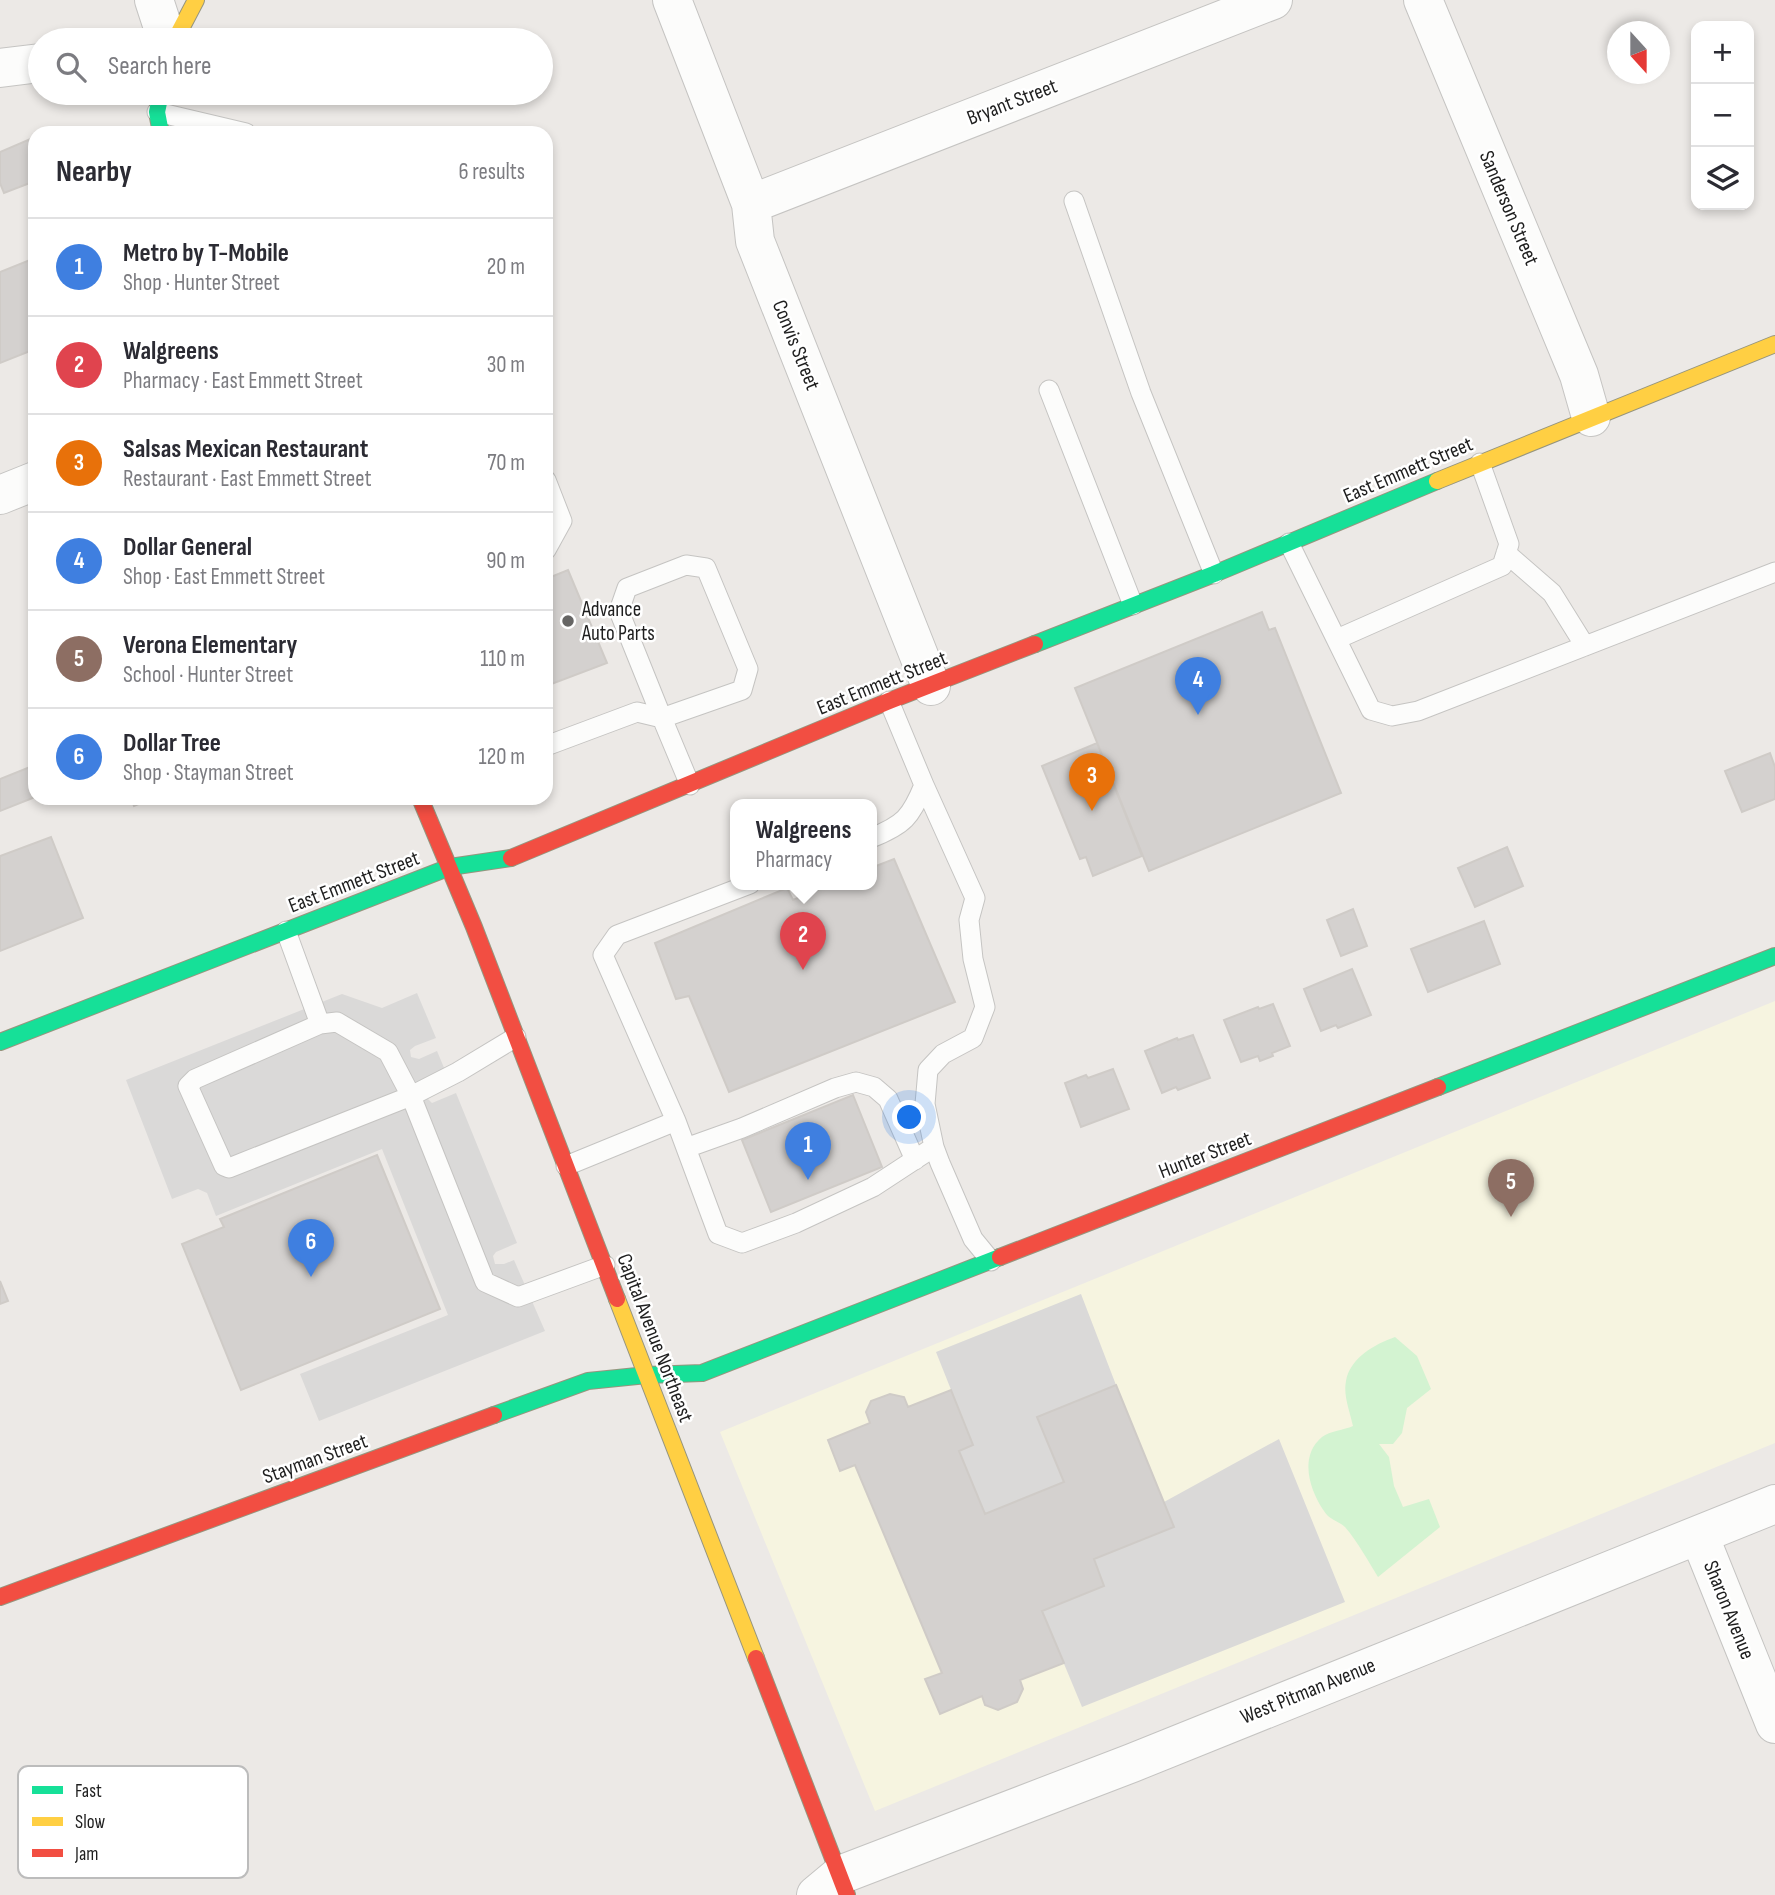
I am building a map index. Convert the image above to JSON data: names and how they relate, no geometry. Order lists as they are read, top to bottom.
{
  "streets": {
    "street": [
      "Bryant Street",
      "Sanderson Street",
      "Convis Street",
      "East Emmett Street",
      "Hunter Street",
      "Capital Avenue Northeast",
      "Stayman Street",
      "Sharon Avenue",
      "West Pitman Avenue"
    ]
  },
  "crossings": [
    ["Bryant Street", "Convis Street"],
    ["Sanderson Street", "East Emmett Street"],
    ["Convis Street", "East Emmett Street"],
    ["East Emmett Street", "Capital Avenue Northeast"],
    ["Hunter Street", "Capital Avenue Northeast"],
    ["Hunter Street", "Stayman Street"],
    ["Capital Avenue Northeast", "Stayman Street"],
    ["Capital Avenue Northeast", "West Pitman Avenue"],
    ["Sharon Avenue", "West Pitman Avenue"]
  ],
  "places": ["Advance Auto Parts"],
  "legend": ["Fast", "Slow", "Jam"],
  "north": "bottom",
  "page": {
    "map_buttons": ["+", "−"],
    "search": "Search here",
    "heading": ["Nearby", "6 results"],
    "list": [
      {
        "mark": "1",
        "name": "Metro by T-Mobile",
        "note": "Shop · Hunter Street",
        "value": "20 m"
      },
      {
        "mark": "2",
        "name": "Walgreens",
        "note": "Pharmacy · East Emmett Street",
        "value": "30 m"
      },
      {
        "mark": "3",
        "name": "Salsas Mexican Restaurant",
        "note": "Restaurant · East Emmett Street",
        "value": "70 m"
      },
      {
        "mark": "4",
        "name": "Dollar General",
        "note": "Shop · East Emmett Street",
        "value": "90 m"
      },
      {
        "mark": "5",
        "name": "Verona Elementary",
        "note": "School · Hunter Street",
        "value": "110 m"
      },
      {
        "mark": "6",
        "name": "Dollar Tree",
        "note": "Shop · Stayman Street",
        "value": "120 m"
      }
    ],
    "pins": [
      "4",
      "3",
      "2",
      "1",
      "5",
      "6"
    ],
    "popup": ["Walgreens", "Pharmacy"]
  }
}
